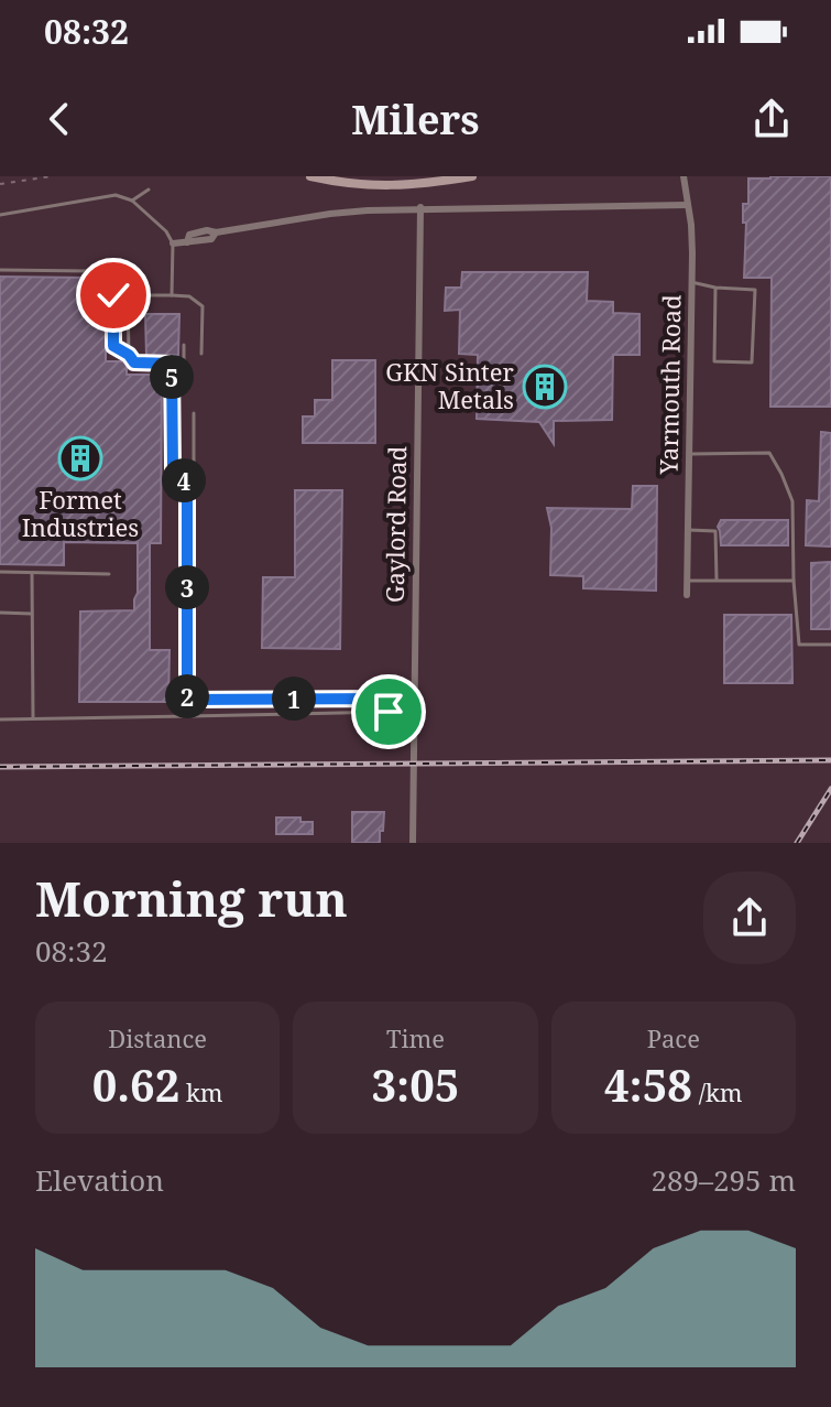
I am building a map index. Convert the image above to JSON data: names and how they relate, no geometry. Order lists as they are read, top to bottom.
{
  "streets": {
    "street": ["Yarmouth Road", "Gaylord Road"]
  },
  "places": {
    "building": ["GKN Sinter Metals", "Formet Industries"]
  },
  "page": {
    "status": "08:32",
    "header": "Milers",
    "pins": [
      "5",
      "4",
      "3",
      "2",
      "1"
    ],
    "heading": ["Morning run", "08:32"],
    "stats": [
      ["Distance", "0.62 km"],
      ["Time", "3:05"],
      ["Pace", "4:58 /km"]
    ],
    "chart": ["Elevation", "289–295 m"]
  }
}
